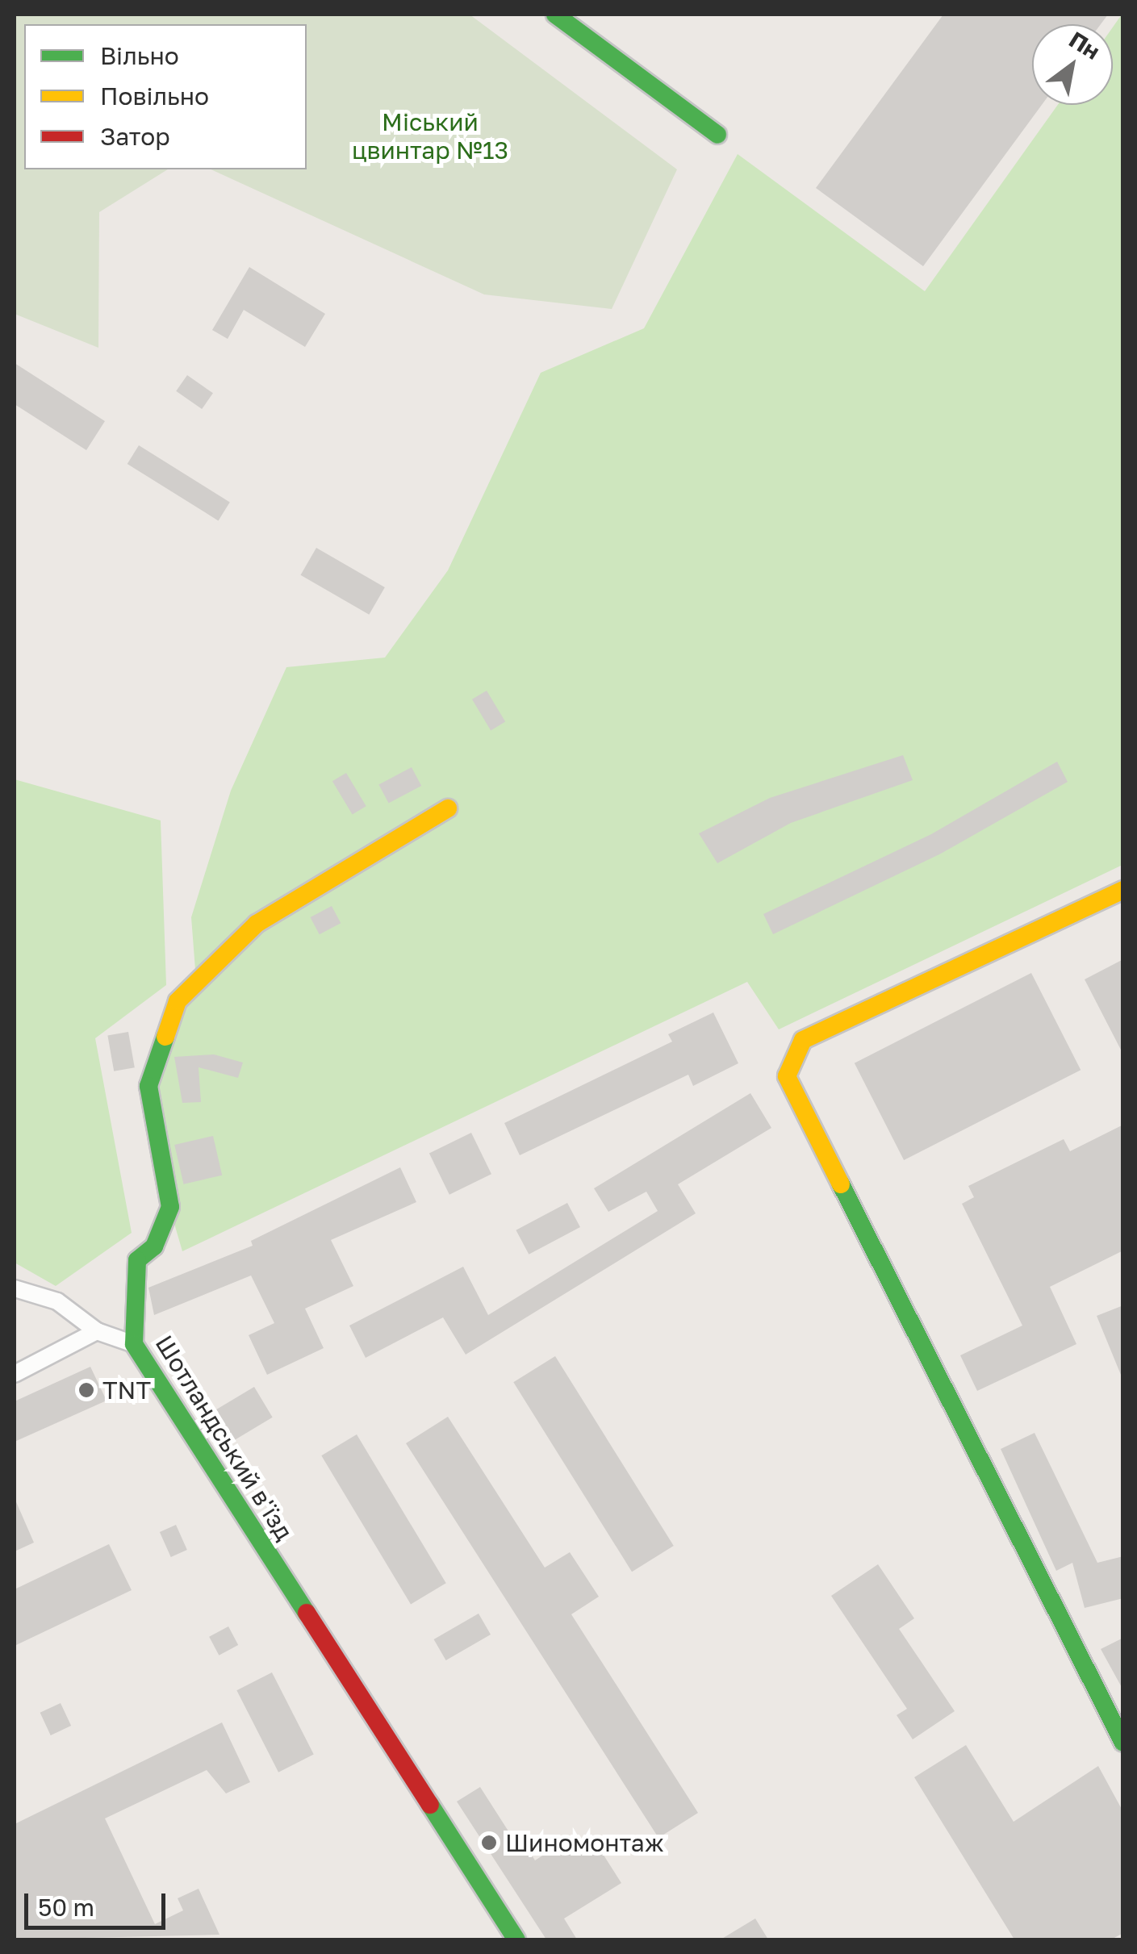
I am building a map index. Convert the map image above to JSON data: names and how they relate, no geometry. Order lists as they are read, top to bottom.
{
  "streets": {
    "street": ["Шотландський в'їзд"]
  },
  "parks": ["Міський цвинтар №13"],
  "places": ["TNT", "Шиномонтаж"],
  "legend": ["Вільно", "Повільно", "Затор"],
  "scale_bar": "50 m",
  "north": "top right"
}
